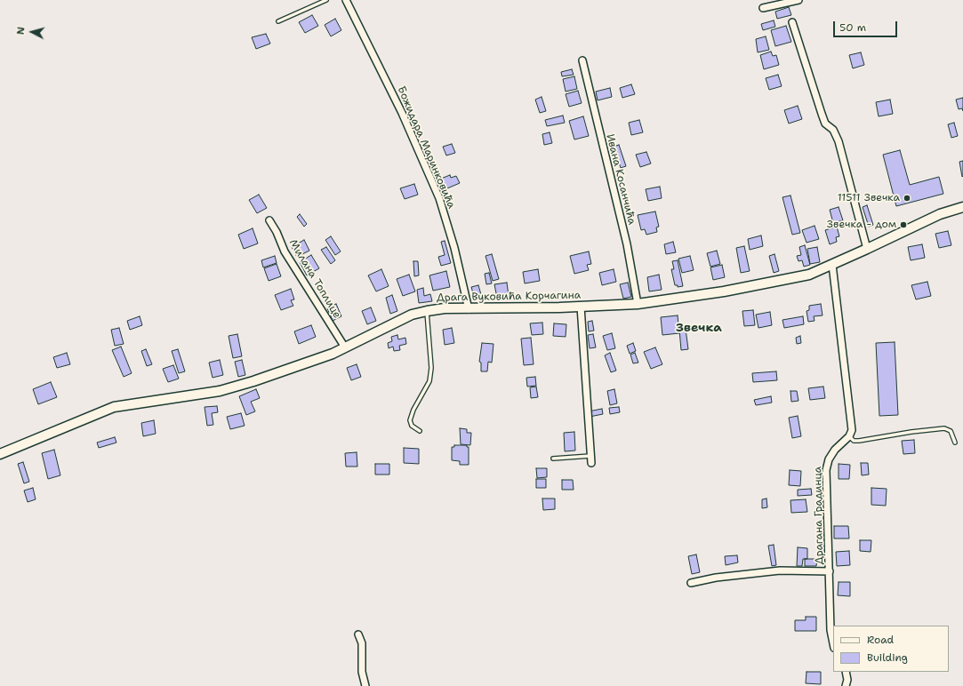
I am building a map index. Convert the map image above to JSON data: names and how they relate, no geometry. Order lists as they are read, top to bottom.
{
  "streets": {
    "street": [
      "Божидара Маринковића",
      "Ивана Косанчића",
      "Милана Топлице",
      "Драга Вуковића Корчагина",
      "Драгана Градинца"
    ]
  },
  "crossings": [
    ["Божидара Маринковића", "Драга Вуковића Корчагина"],
    ["Ивана Косанчића", "Драга Вуковића Корчагина"],
    ["Милана Топлице", "Драга Вуковића Корчагина"]
  ],
  "districts": ["Звечка"],
  "places": ["11511 Звечка", "Звечка - дом"],
  "legend": ["Road", "Building"],
  "scale_bar": "50 m",
  "north": "left"
}
